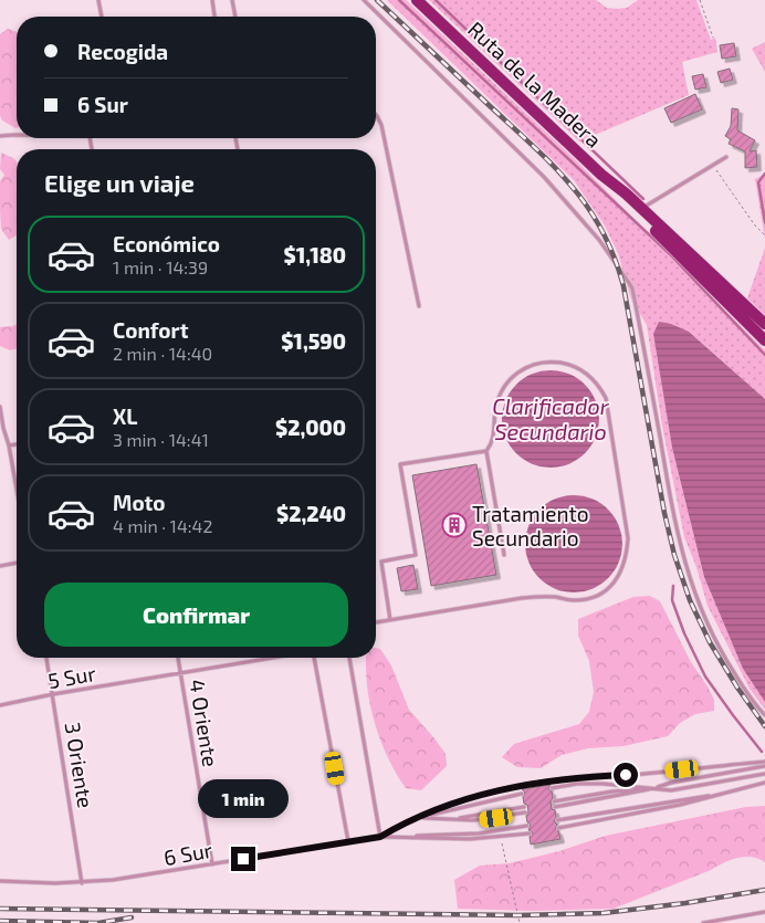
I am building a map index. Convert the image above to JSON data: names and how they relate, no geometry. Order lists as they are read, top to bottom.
{
  "streets": {
    "highway": ["Ruta de la Madera"],
    "lane": [
      "5 Sur",
      "4 Oriente",
      "3 Oriente",
      "6 Sur"
    ]
  },
  "crossings": [
    ["5 Sur", "4 Oriente"],
    ["5 Sur", "3 Oriente"],
    ["4 Oriente", "6 Sur"],
    ["3 Oriente", "6 Sur"]
  ],
  "water": ["Clarificador Secundario"],
  "places": {
    "building": ["Tratamiento Secundario"]
  },
  "page": {
    "banner": ["Recogida", "6 Sur"],
    "heading": "Elige un viaje",
    "list": [
      {
        "name": "Económico",
        "note": "1 min · 14:39",
        "value": "$1,180"
      },
      {
        "name": "Confort",
        "note": "2 min · 14:40",
        "value": "$1,590"
      },
      {
        "name": "XL",
        "note": "3 min · 14:41",
        "value": "$2,000"
      },
      {
        "name": "Moto",
        "note": "4 min · 14:42",
        "value": "$2,240"
      }
    ],
    "buttons": "Confirmar",
    "bubble": "1 min"
  }
}
